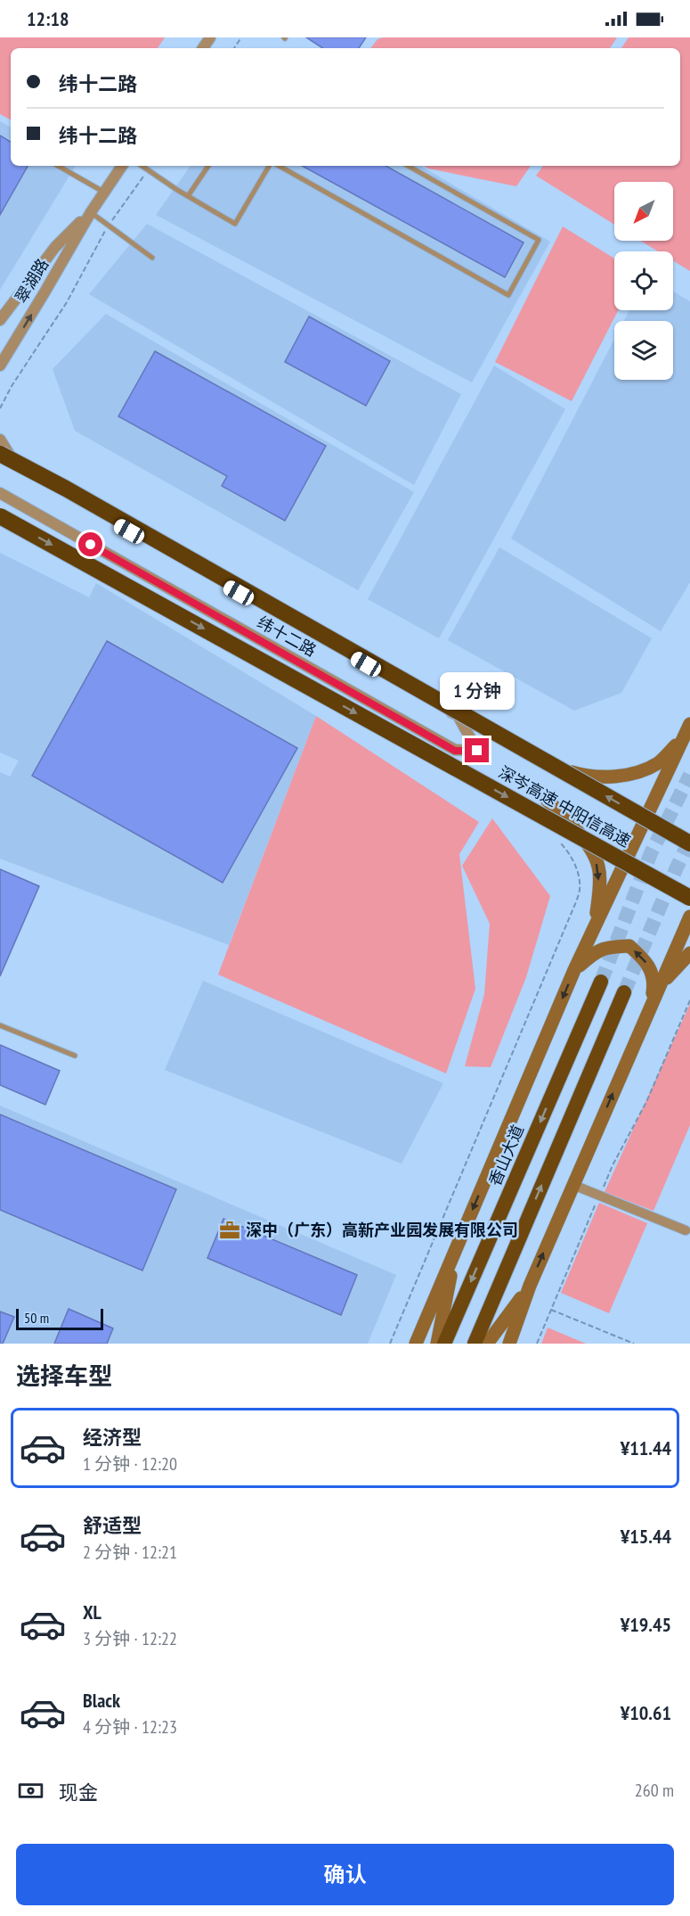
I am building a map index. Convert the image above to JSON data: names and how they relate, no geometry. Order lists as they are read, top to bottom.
{
  "streets": {
    "highway": ["深岑高速 中阳信高速", "香山大道"],
    "street": ["翠湖路", "纬十二路"]
  },
  "places": {
    "office": ["深中（广东）高新产业园发展有限公司"]
  },
  "scale_bar": "50 m",
  "north": "bottom left",
  "page": {
    "status": "12:18",
    "banner": ["纬十二路", "纬十二路"],
    "bubble": "1 分钟",
    "scale": "50 m",
    "heading": "选择车型",
    "list": [
      {
        "name": "经济型",
        "note": "1 分钟 · 12:20",
        "value": "¥11.44"
      },
      {
        "name": "舒适型",
        "note": "2 分钟 · 12:21",
        "value": "¥15.44"
      },
      {
        "name": "XL",
        "note": "3 分钟 · 12:22",
        "value": "¥19.45"
      },
      {
        "name": "Black",
        "note": "4 分钟 · 12:23",
        "value": "¥10.61"
      }
    ],
    "pay": ["现金", "260 m"],
    "buttons": "确认"
  }
}
